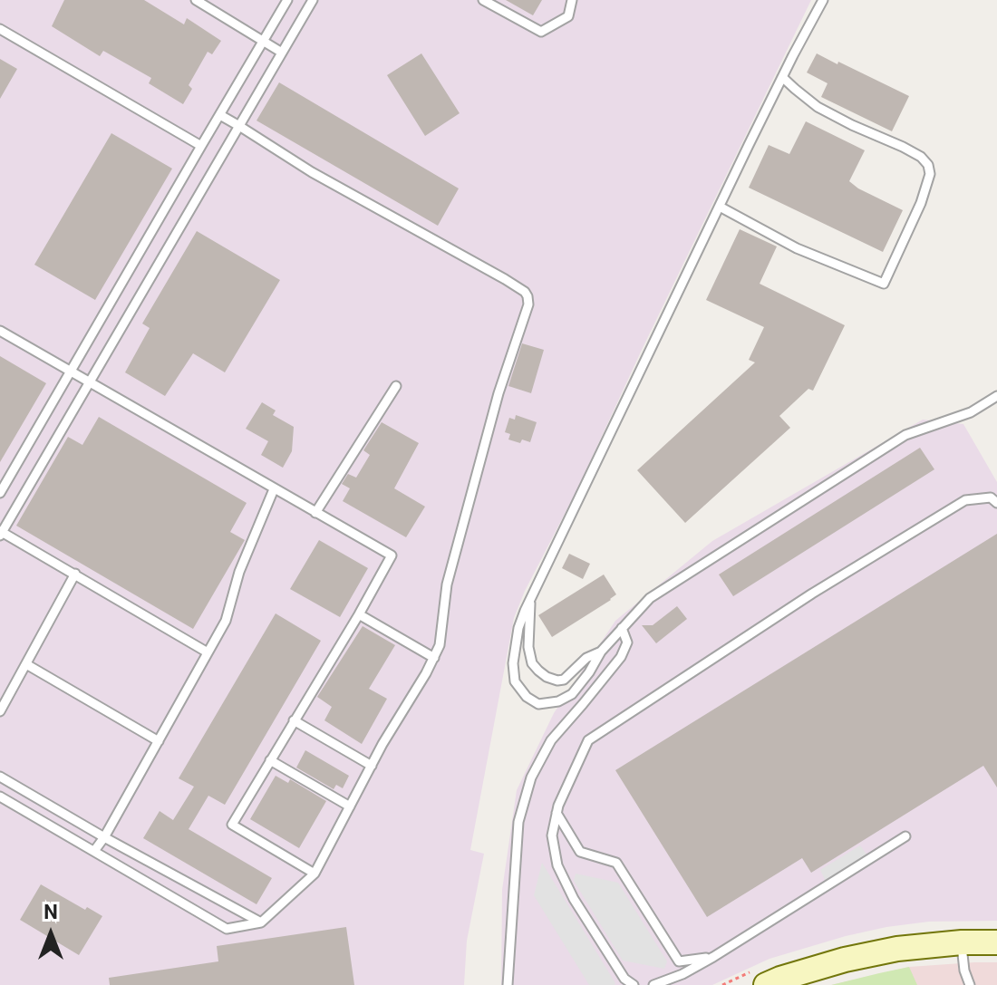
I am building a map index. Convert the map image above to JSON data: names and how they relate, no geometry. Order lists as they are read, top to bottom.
{
  "north": "top"
}
